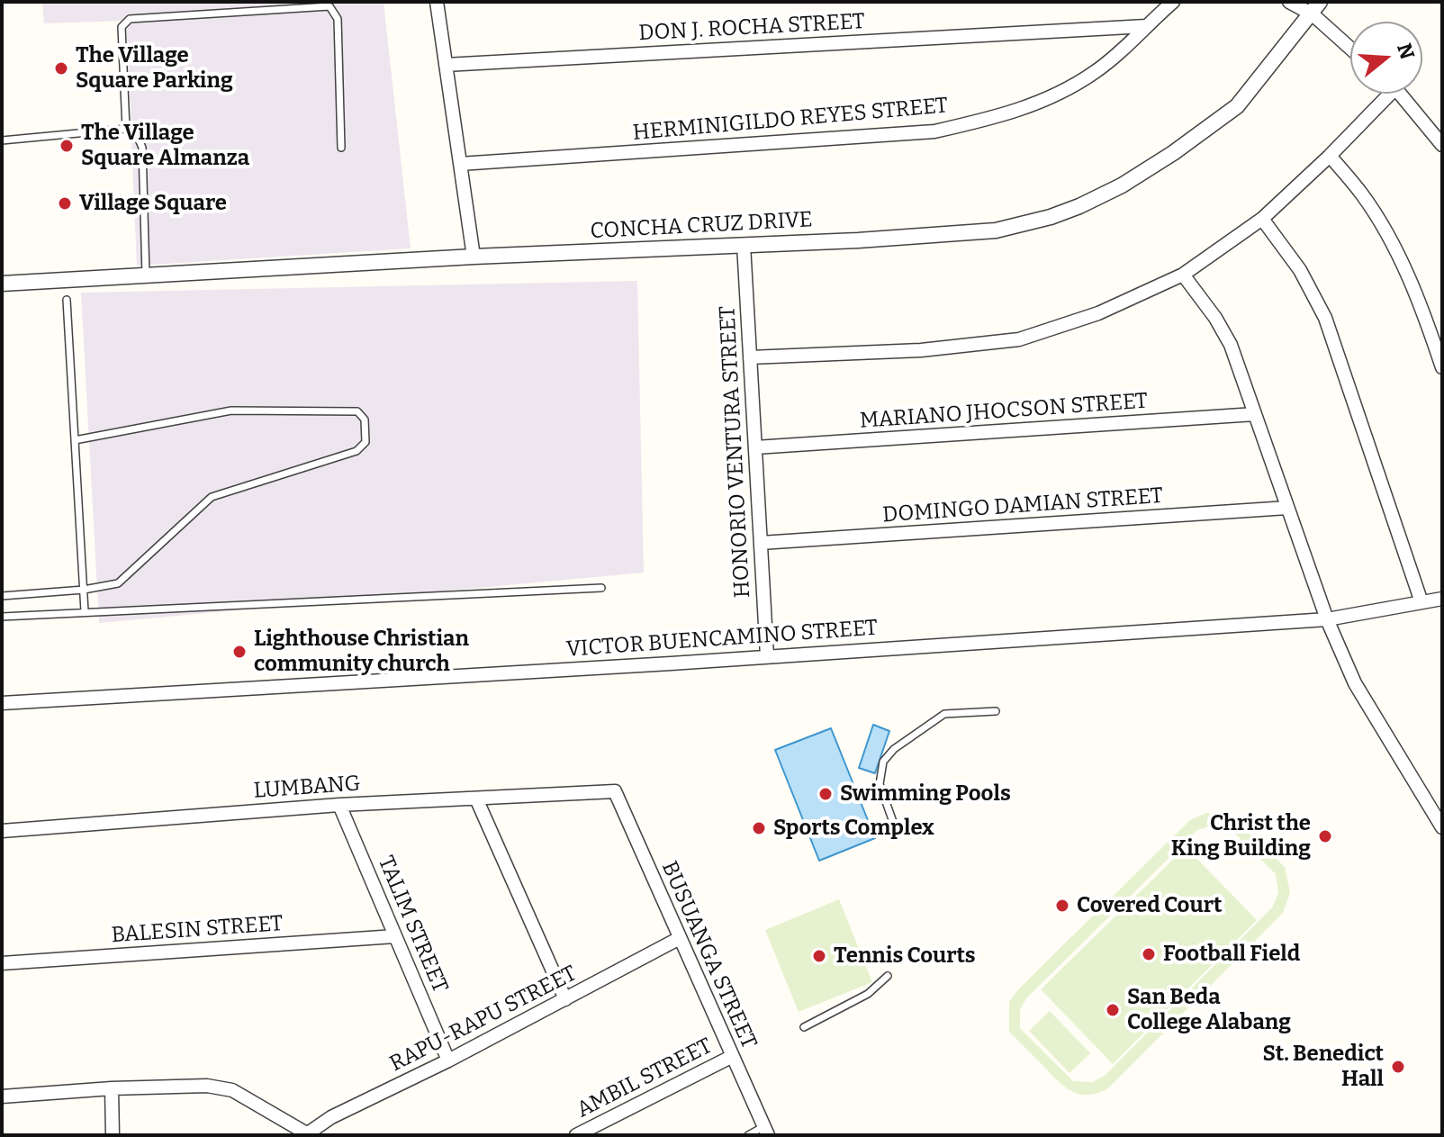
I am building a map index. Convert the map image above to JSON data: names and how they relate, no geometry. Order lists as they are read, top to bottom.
{
  "streets": {
    "street": [
      "DON J. ROCHA STREET",
      "HERMINIGILDO REYES STREET",
      "CONCHA CRUZ DRIVE",
      "MARIANO JHOCSON STREET",
      "HONORIO VENTURA STREET",
      "DOMINGO DAMIAN STREET",
      "VICTOR BUENCAMINO STREET",
      "LUMBANG",
      "TALIM STREET",
      "BALESIN STREET",
      "BUSUANGA STREET",
      "RAPU-RAPU STREET",
      "AMBIL STREET"
    ]
  },
  "crossings": [
    ["DON J. ROCHA STREET", "HERMINIGILDO REYES STREET"],
    ["CONCHA CRUZ DRIVE", "HONORIO VENTURA STREET"],
    ["MARIANO JHOCSON STREET", "HONORIO VENTURA STREET"],
    ["HONORIO VENTURA STREET", "DOMINGO DAMIAN STREET"],
    ["HONORIO VENTURA STREET", "VICTOR BUENCAMINO STREET"],
    ["LUMBANG", "TALIM STREET"],
    ["LUMBANG", "BUSUANGA STREET"],
    ["TALIM STREET", "BALESIN STREET"],
    ["TALIM STREET", "RAPU-RAPU STREET"],
    ["BUSUANGA STREET", "RAPU-RAPU STREET"],
    ["BUSUANGA STREET", "AMBIL STREET"]
  ],
  "places": [
    "The Village Square Parking",
    "The Village Square Almanza",
    "Village Square",
    "Lighthouse Christian community church",
    "Swimming Pools",
    "Sports Complex",
    "Christ the King Building",
    "Covered Court",
    "Football Field",
    "Tennis Courts",
    "San Beda College Alabang",
    "St. Benedict Hall"
  ],
  "north": "right"
}
